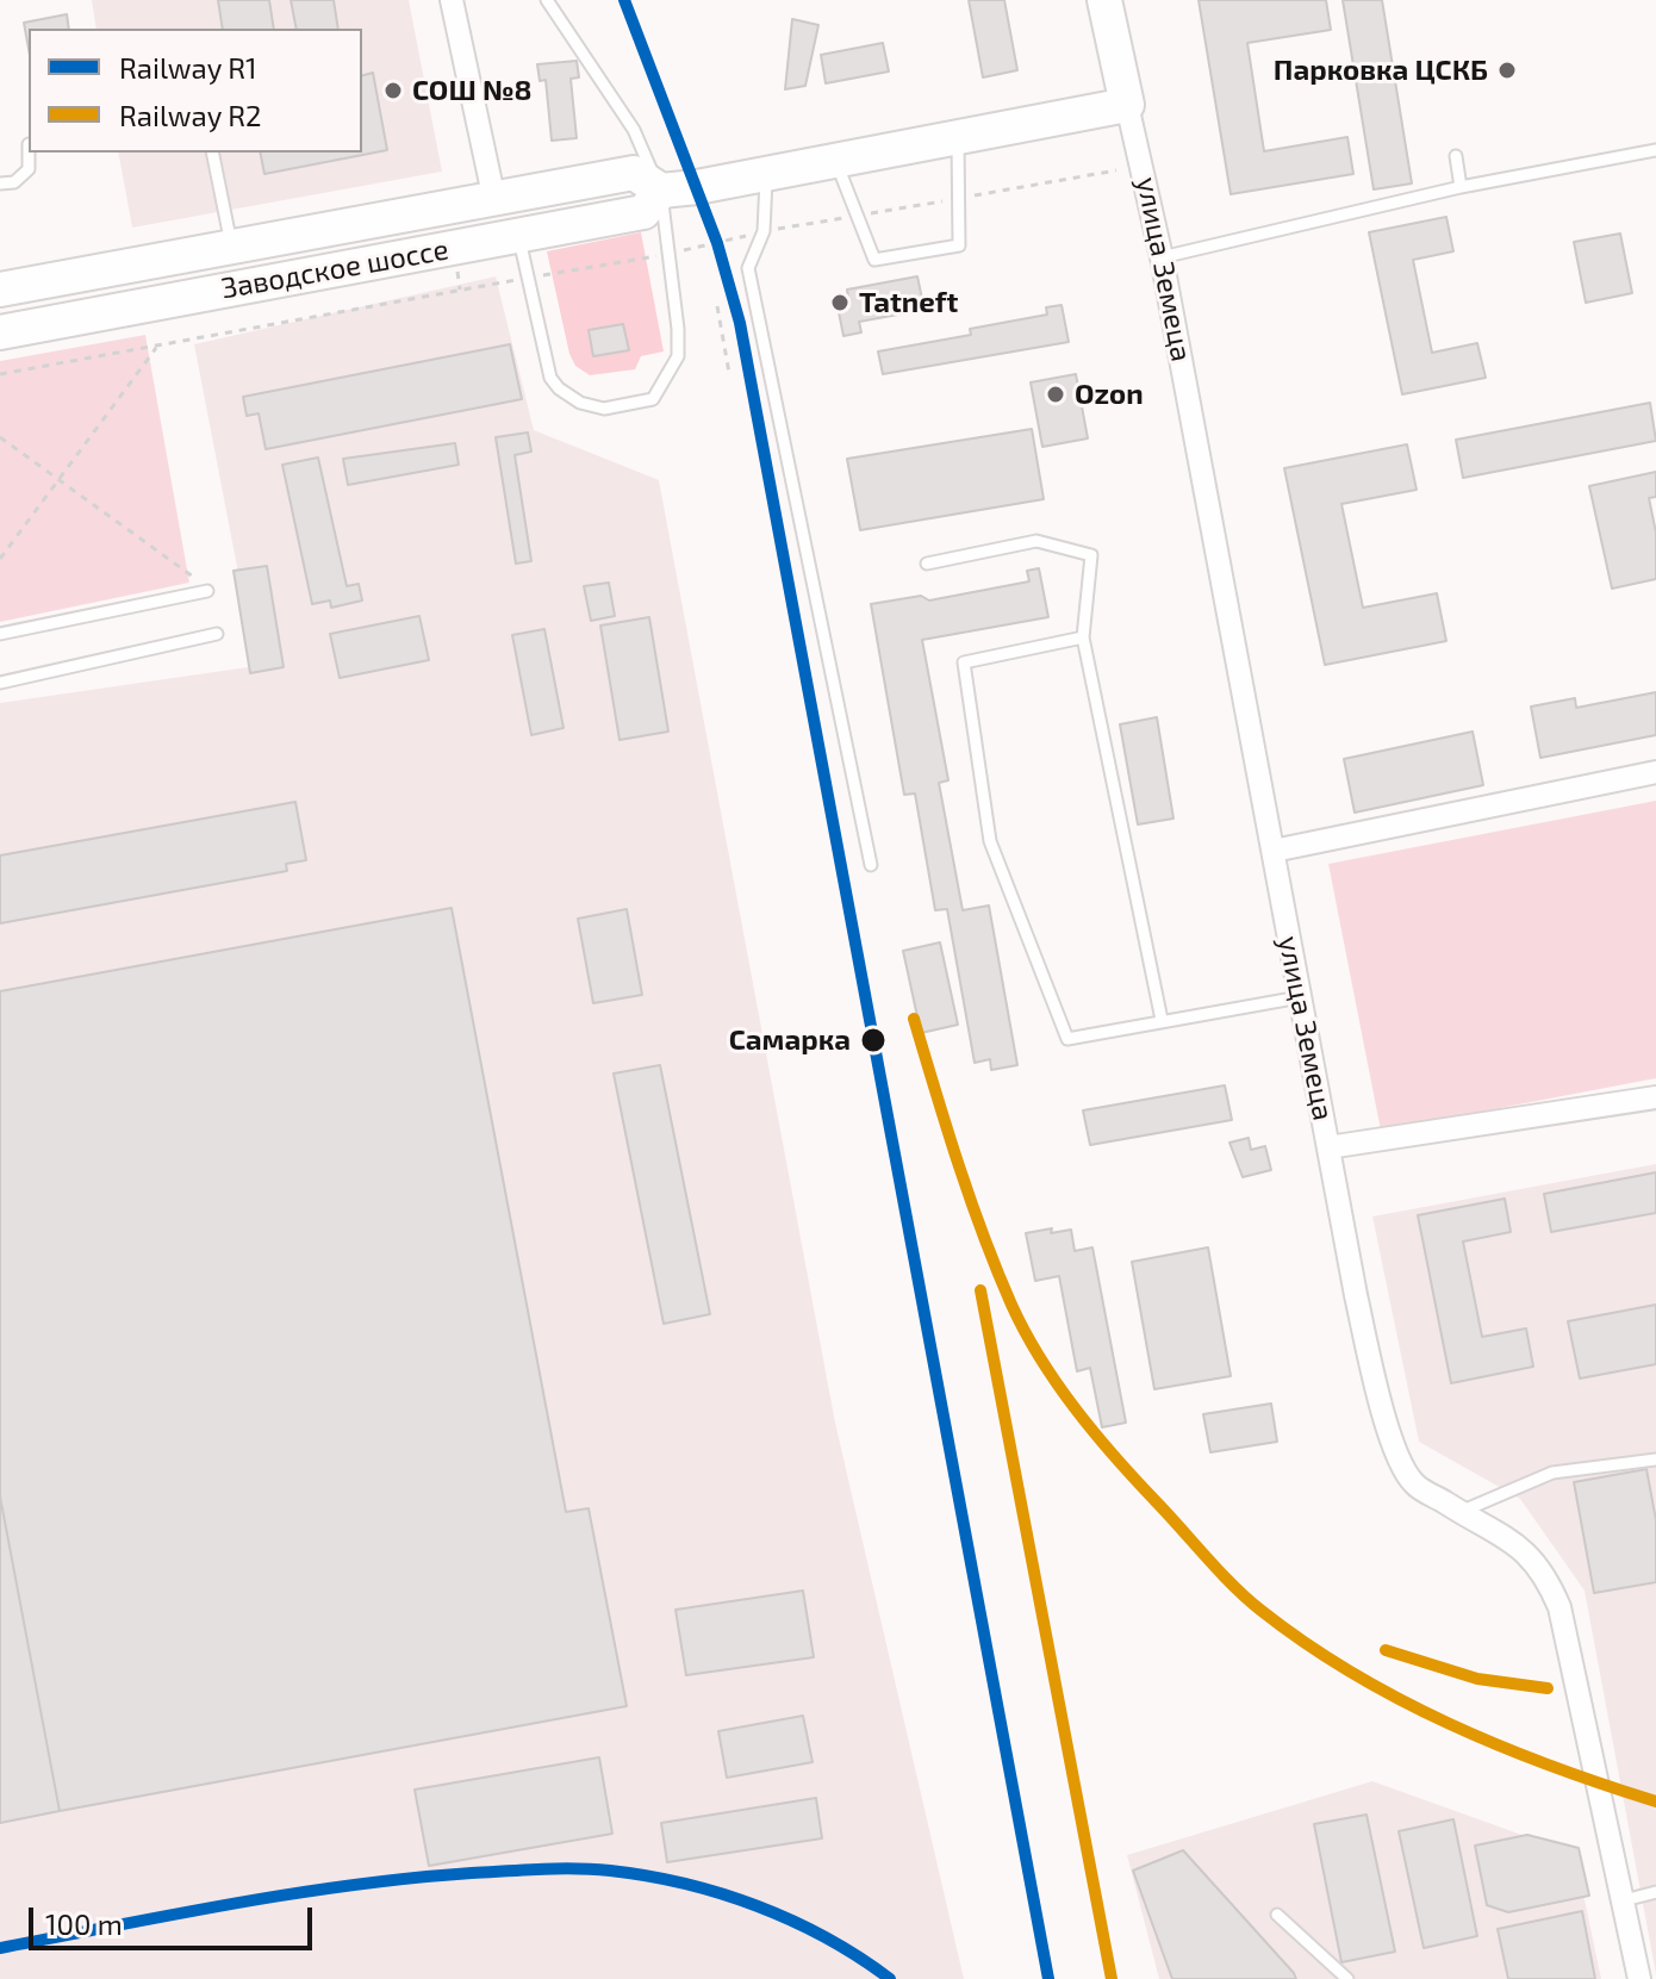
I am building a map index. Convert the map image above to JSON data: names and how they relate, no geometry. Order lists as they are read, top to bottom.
{
  "streets": {
    "main road": ["Заводское шоссе", "улица Земеца"]
  },
  "crossings": [
    ["Заводское шоссе", "улица Земеца"]
  ],
  "places": [
    "Парковка ЦСКБ",
    "СОШ №8",
    "Tatneft",
    "Ozon",
    "Самарка"
  ],
  "lines": ["rail line R1", "rail line R2"],
  "legend": ["Railway R1", "Railway R2"],
  "scale_bar": "100 m"
}
